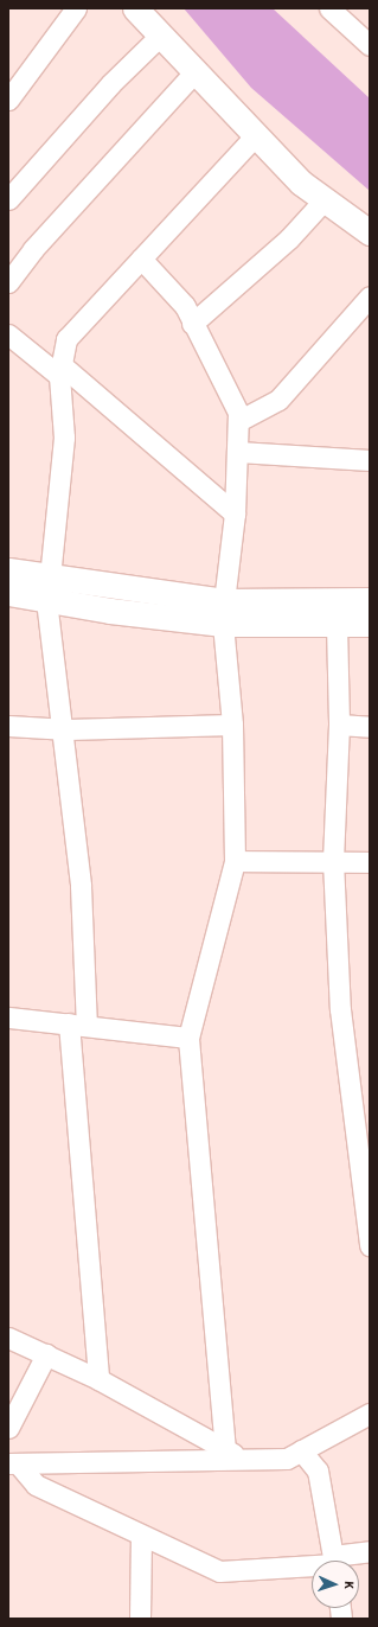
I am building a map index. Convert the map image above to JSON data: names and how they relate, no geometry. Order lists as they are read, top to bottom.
{
  "north": "right"
}
